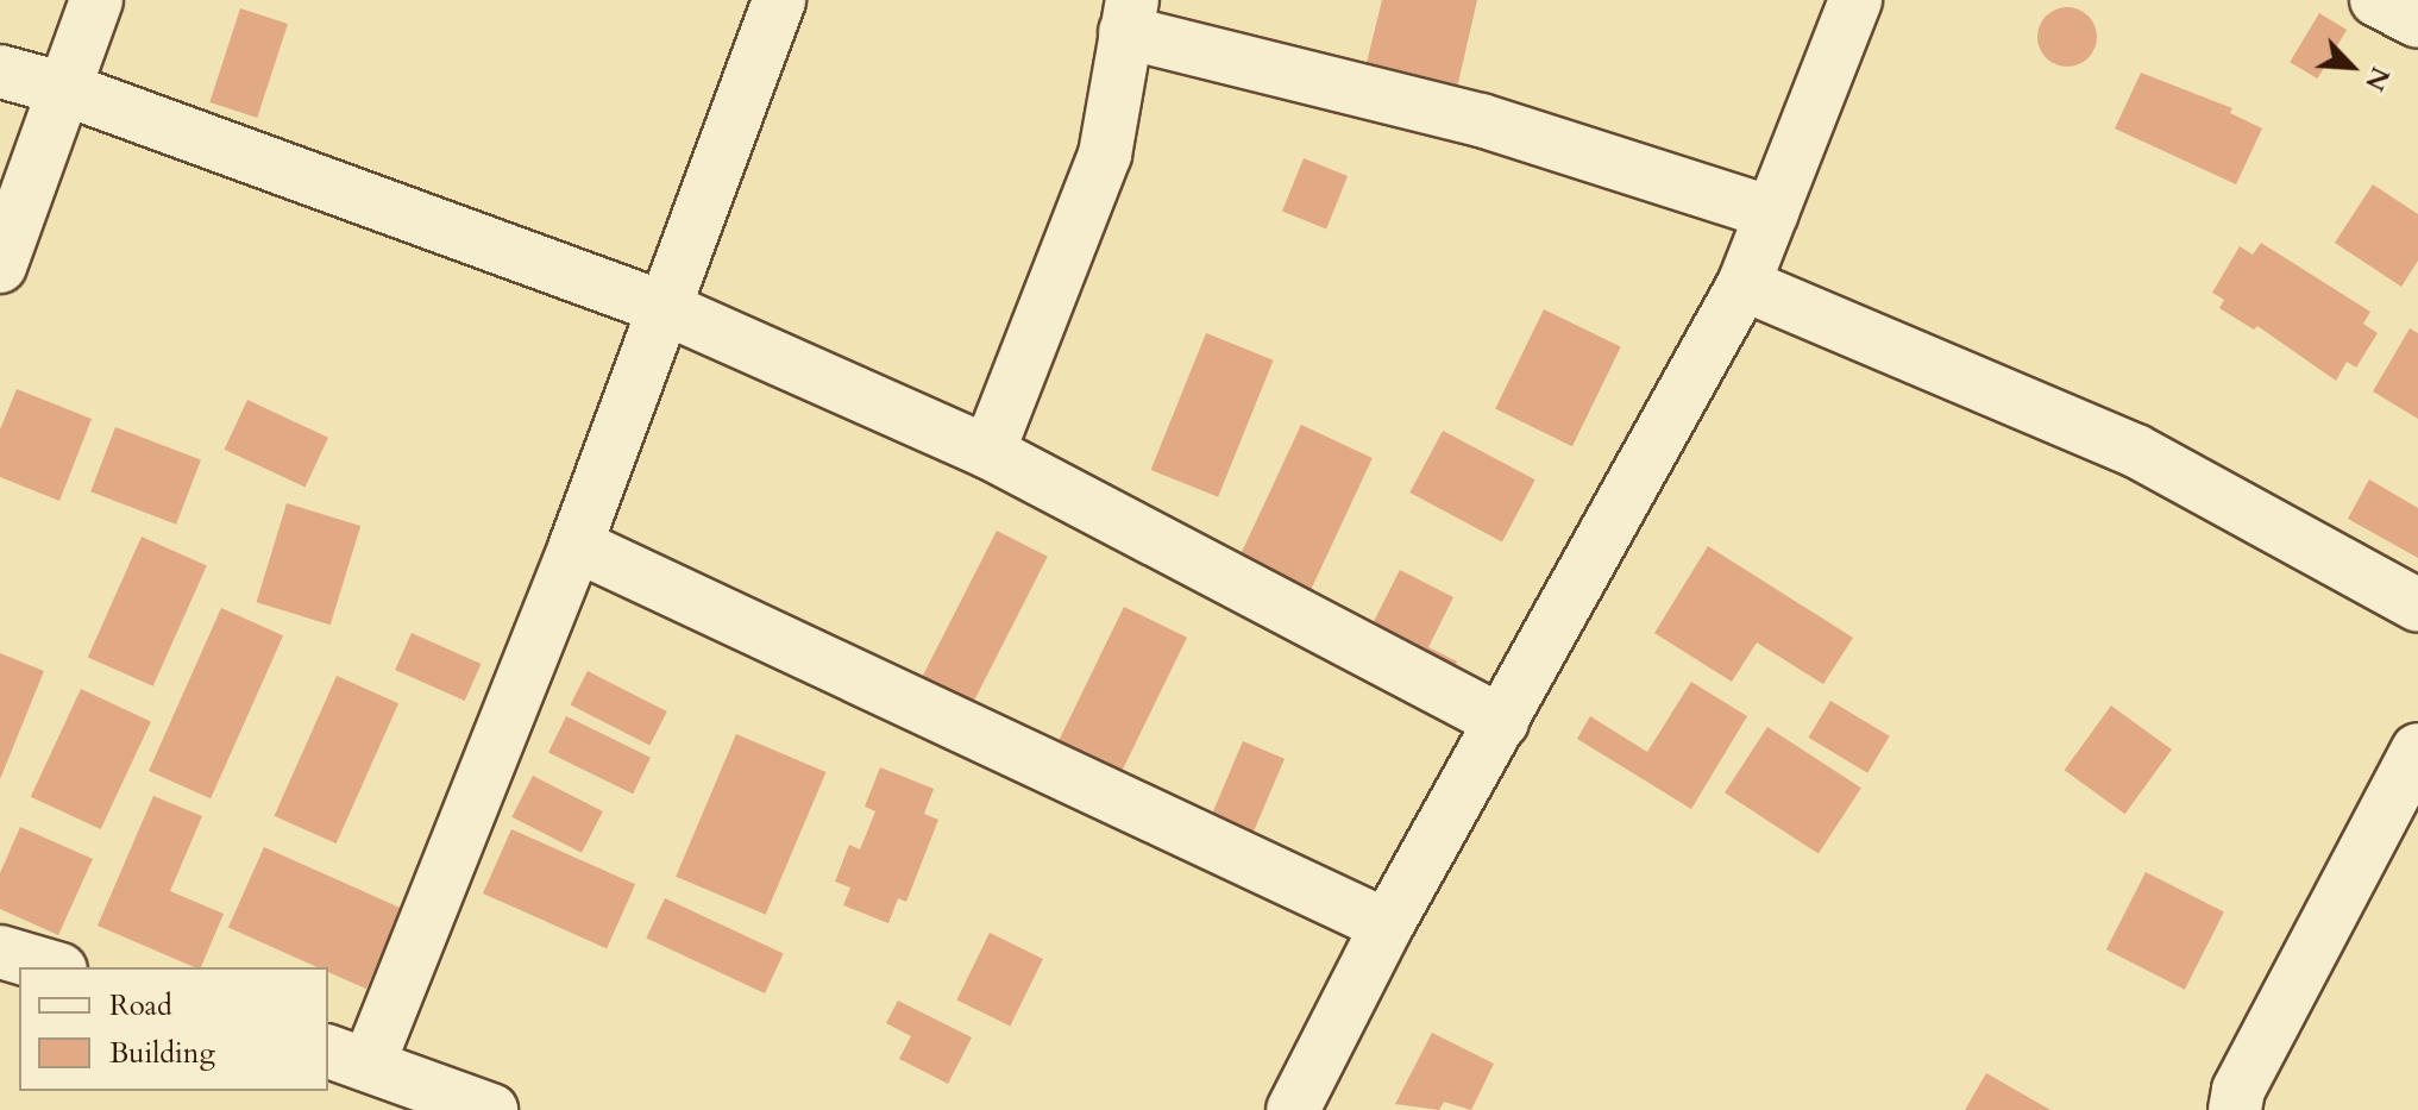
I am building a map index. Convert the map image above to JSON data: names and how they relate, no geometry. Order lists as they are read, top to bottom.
{
  "legend": ["Road", "Building"],
  "north": "bottom right"
}
